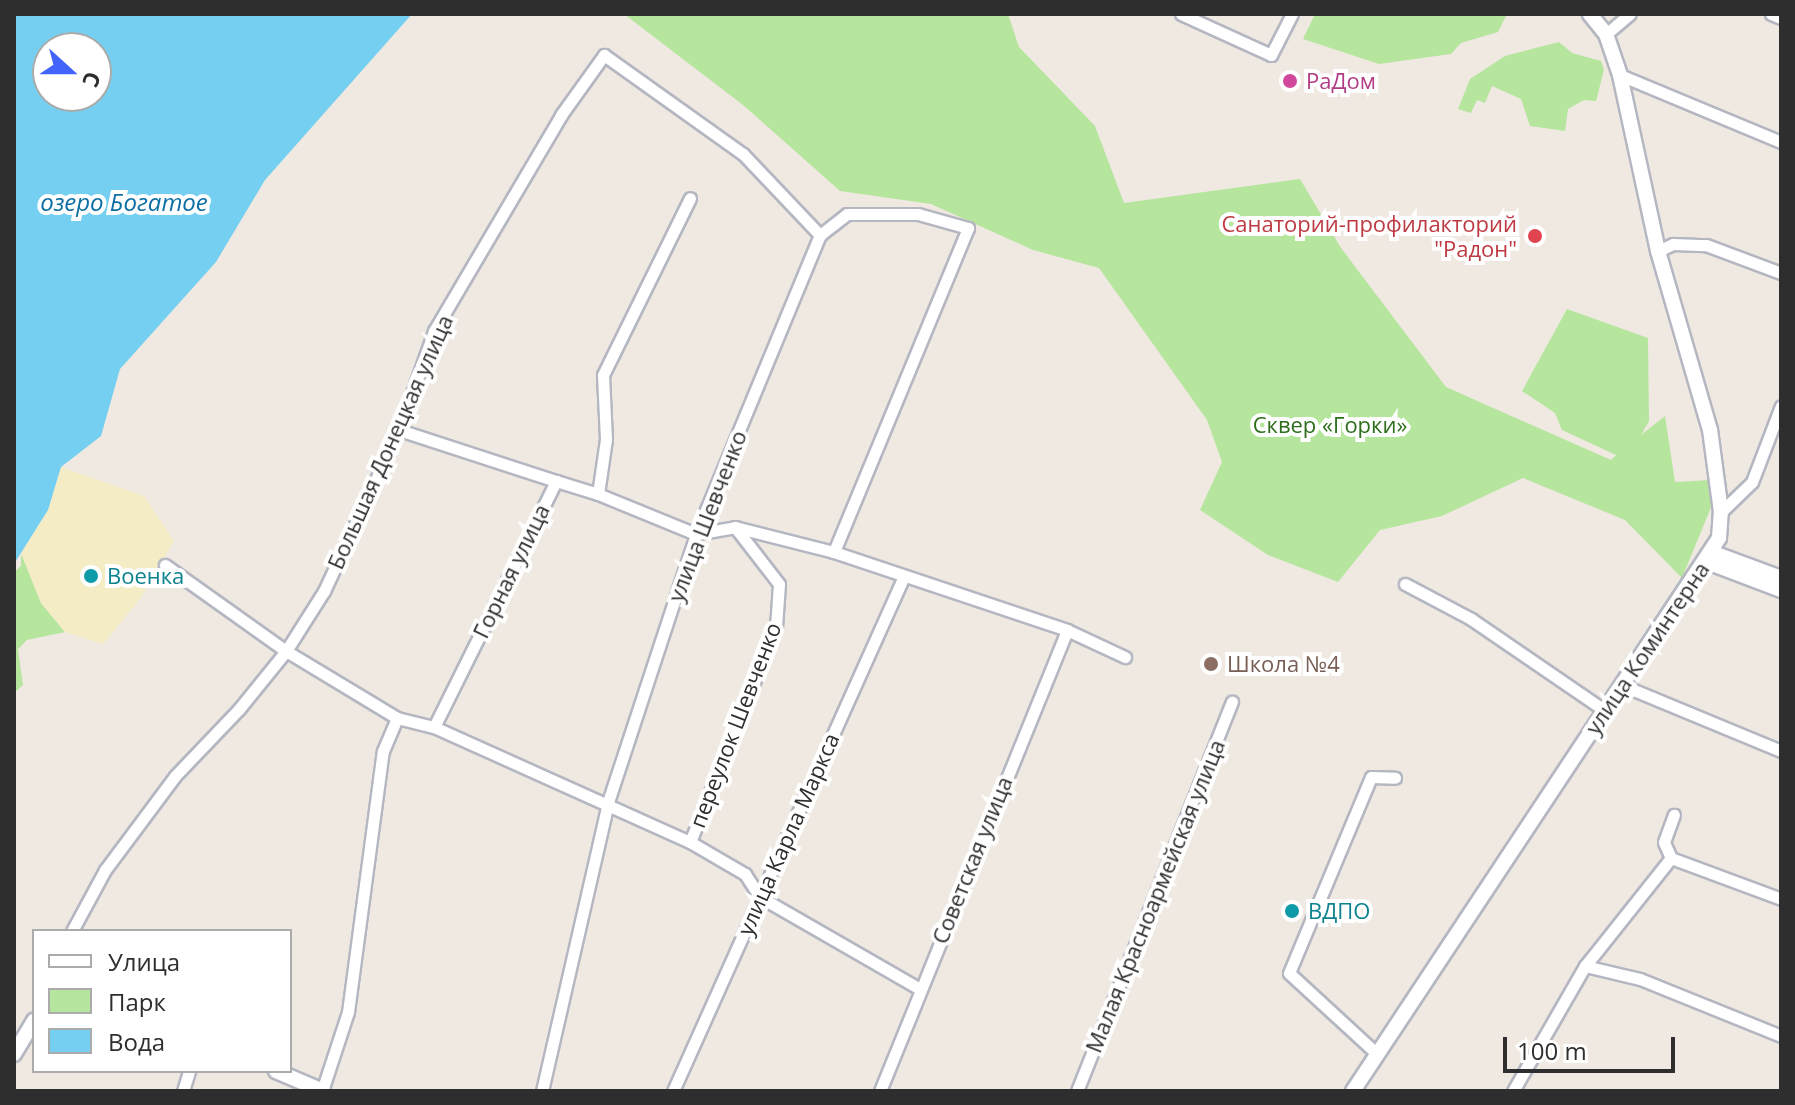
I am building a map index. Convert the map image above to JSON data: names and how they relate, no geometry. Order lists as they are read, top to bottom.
{
  "streets": {
    "street": [
      "Большая Донецкая улица",
      "улица Шевченко",
      "Горная улица",
      "улица Коминтерна",
      "переулок Шевченко",
      "улица Карла Маркса",
      "Советская улица",
      "Малая Красноармейская улица"
    ]
  },
  "crossings": [
    ["Большая Донецкая улица", "улица Шевченко"],
    ["улица Шевченко", "Горная улица"]
  ],
  "water": ["озеро Богатое"],
  "parks": ["Сквер «Горки»"],
  "places": [
    "РаДом",
    "Санаторий-профилакторий \"Радон\"",
    "Военка",
    "Школа №4",
    "ВДПО"
  ],
  "legend": ["Улица", "Парк", "Вода"],
  "scale_bar": "100 m",
  "north": "right"
}
